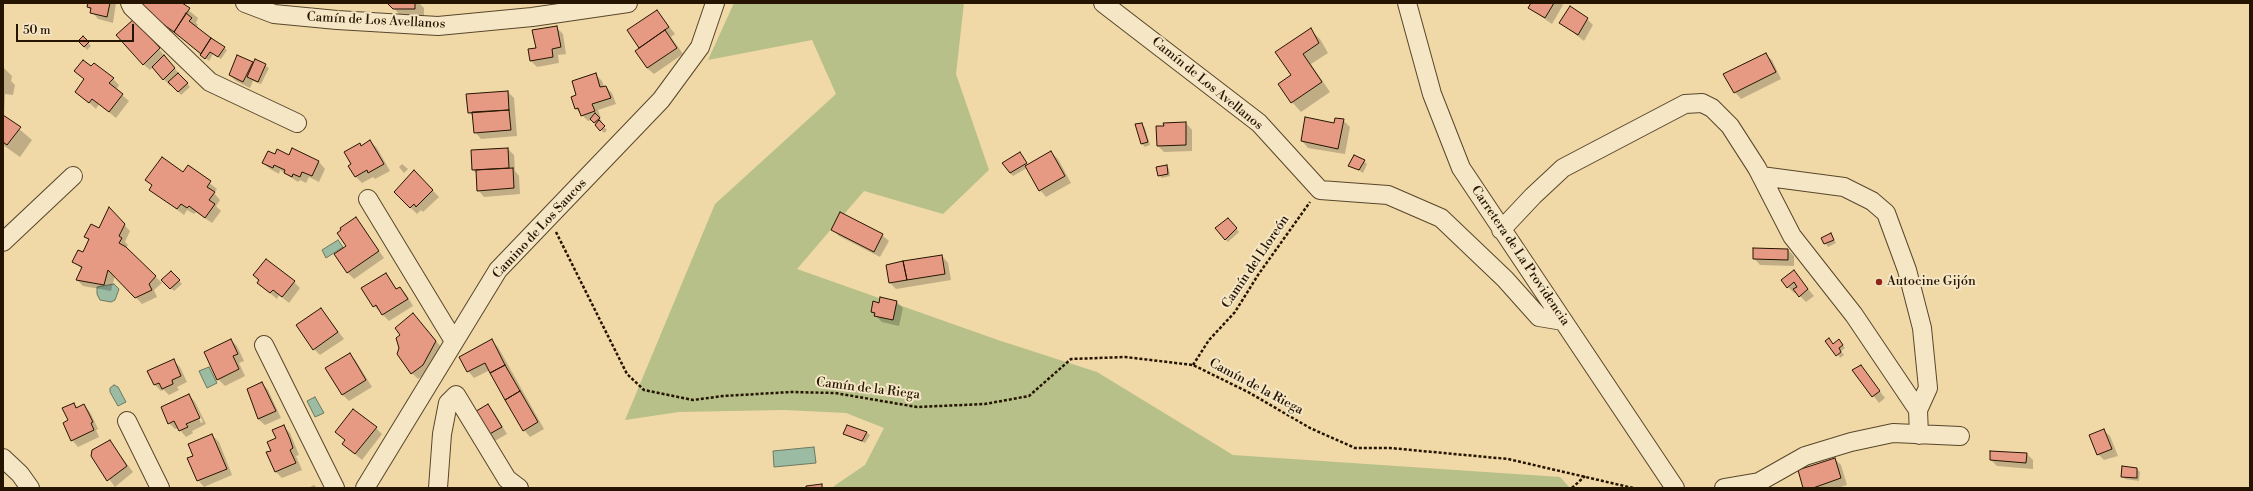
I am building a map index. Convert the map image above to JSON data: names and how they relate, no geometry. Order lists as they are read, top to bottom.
{
  "streets": {
    "street": ["Camín de Los Avellanos", "Camino de Los Saucos", "Carretera de La Providencia"],
    "path": ["Camín del Lloreón", "Camín de la Riega"]
  },
  "crossings": [
    ["Camín de Los Avellanos", "Camín del Lloreón"],
    ["Camino de Los Saucos", "Camín de la Riega"],
    ["Camín del Lloreón", "Camín de la Riega"]
  ],
  "places": ["Autocine Gijón"],
  "scale_bar": "50 m"
}
